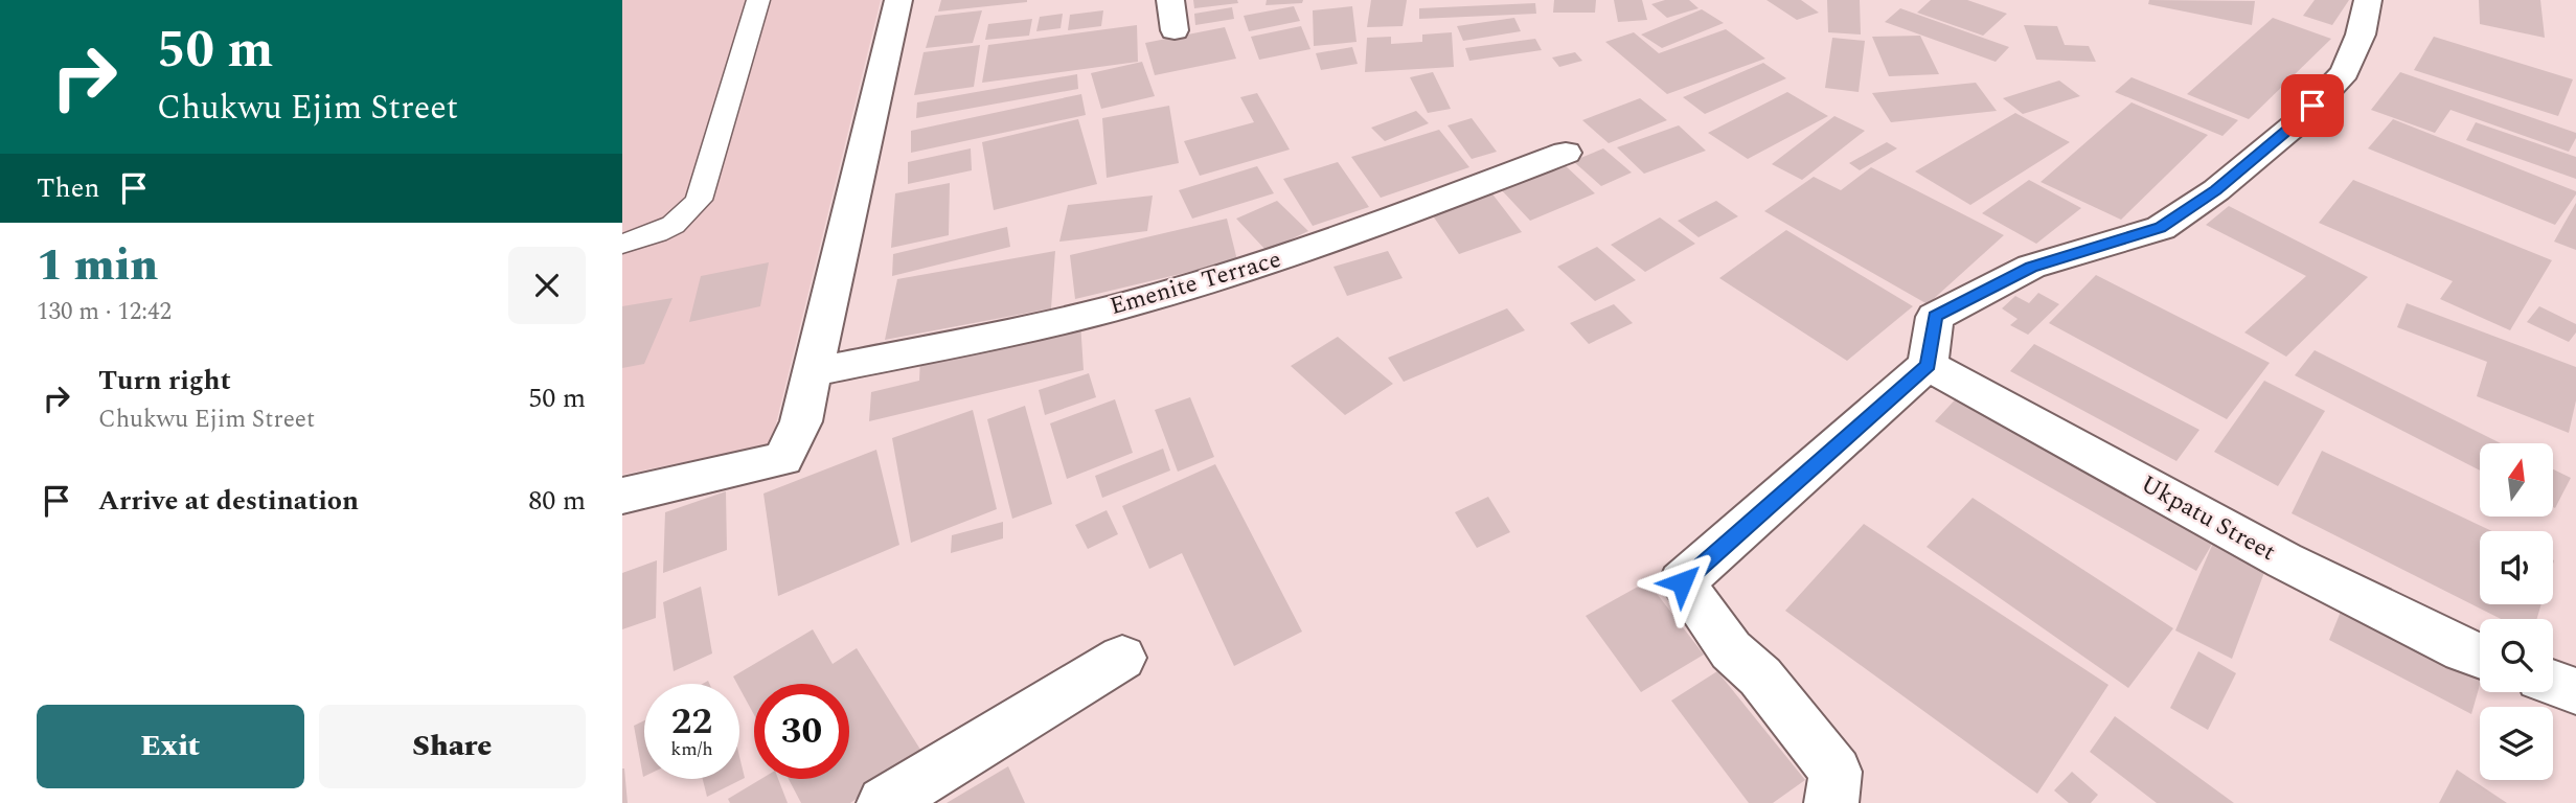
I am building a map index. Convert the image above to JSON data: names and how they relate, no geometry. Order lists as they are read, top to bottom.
{
  "streets": {
    "street": ["Emenite Terrace", "Ukpatu Street"]
  },
  "north": "top",
  "page": {
    "turn": ["50 m", "Chukwu Ejim Street"],
    "then": "Then",
    "heading": ["1 min", "130 m · 12:42"],
    "list": [
      {
        "name": "Turn right",
        "note": "Chukwu Ejim Street",
        "value": "50 m"
      },
      {
        "name": "Arrive at destination",
        "value": "80 m"
      }
    ],
    "speed": "22 km/h",
    "limit": "30",
    "buttons": ["Exit", "Share"]
  }
}
